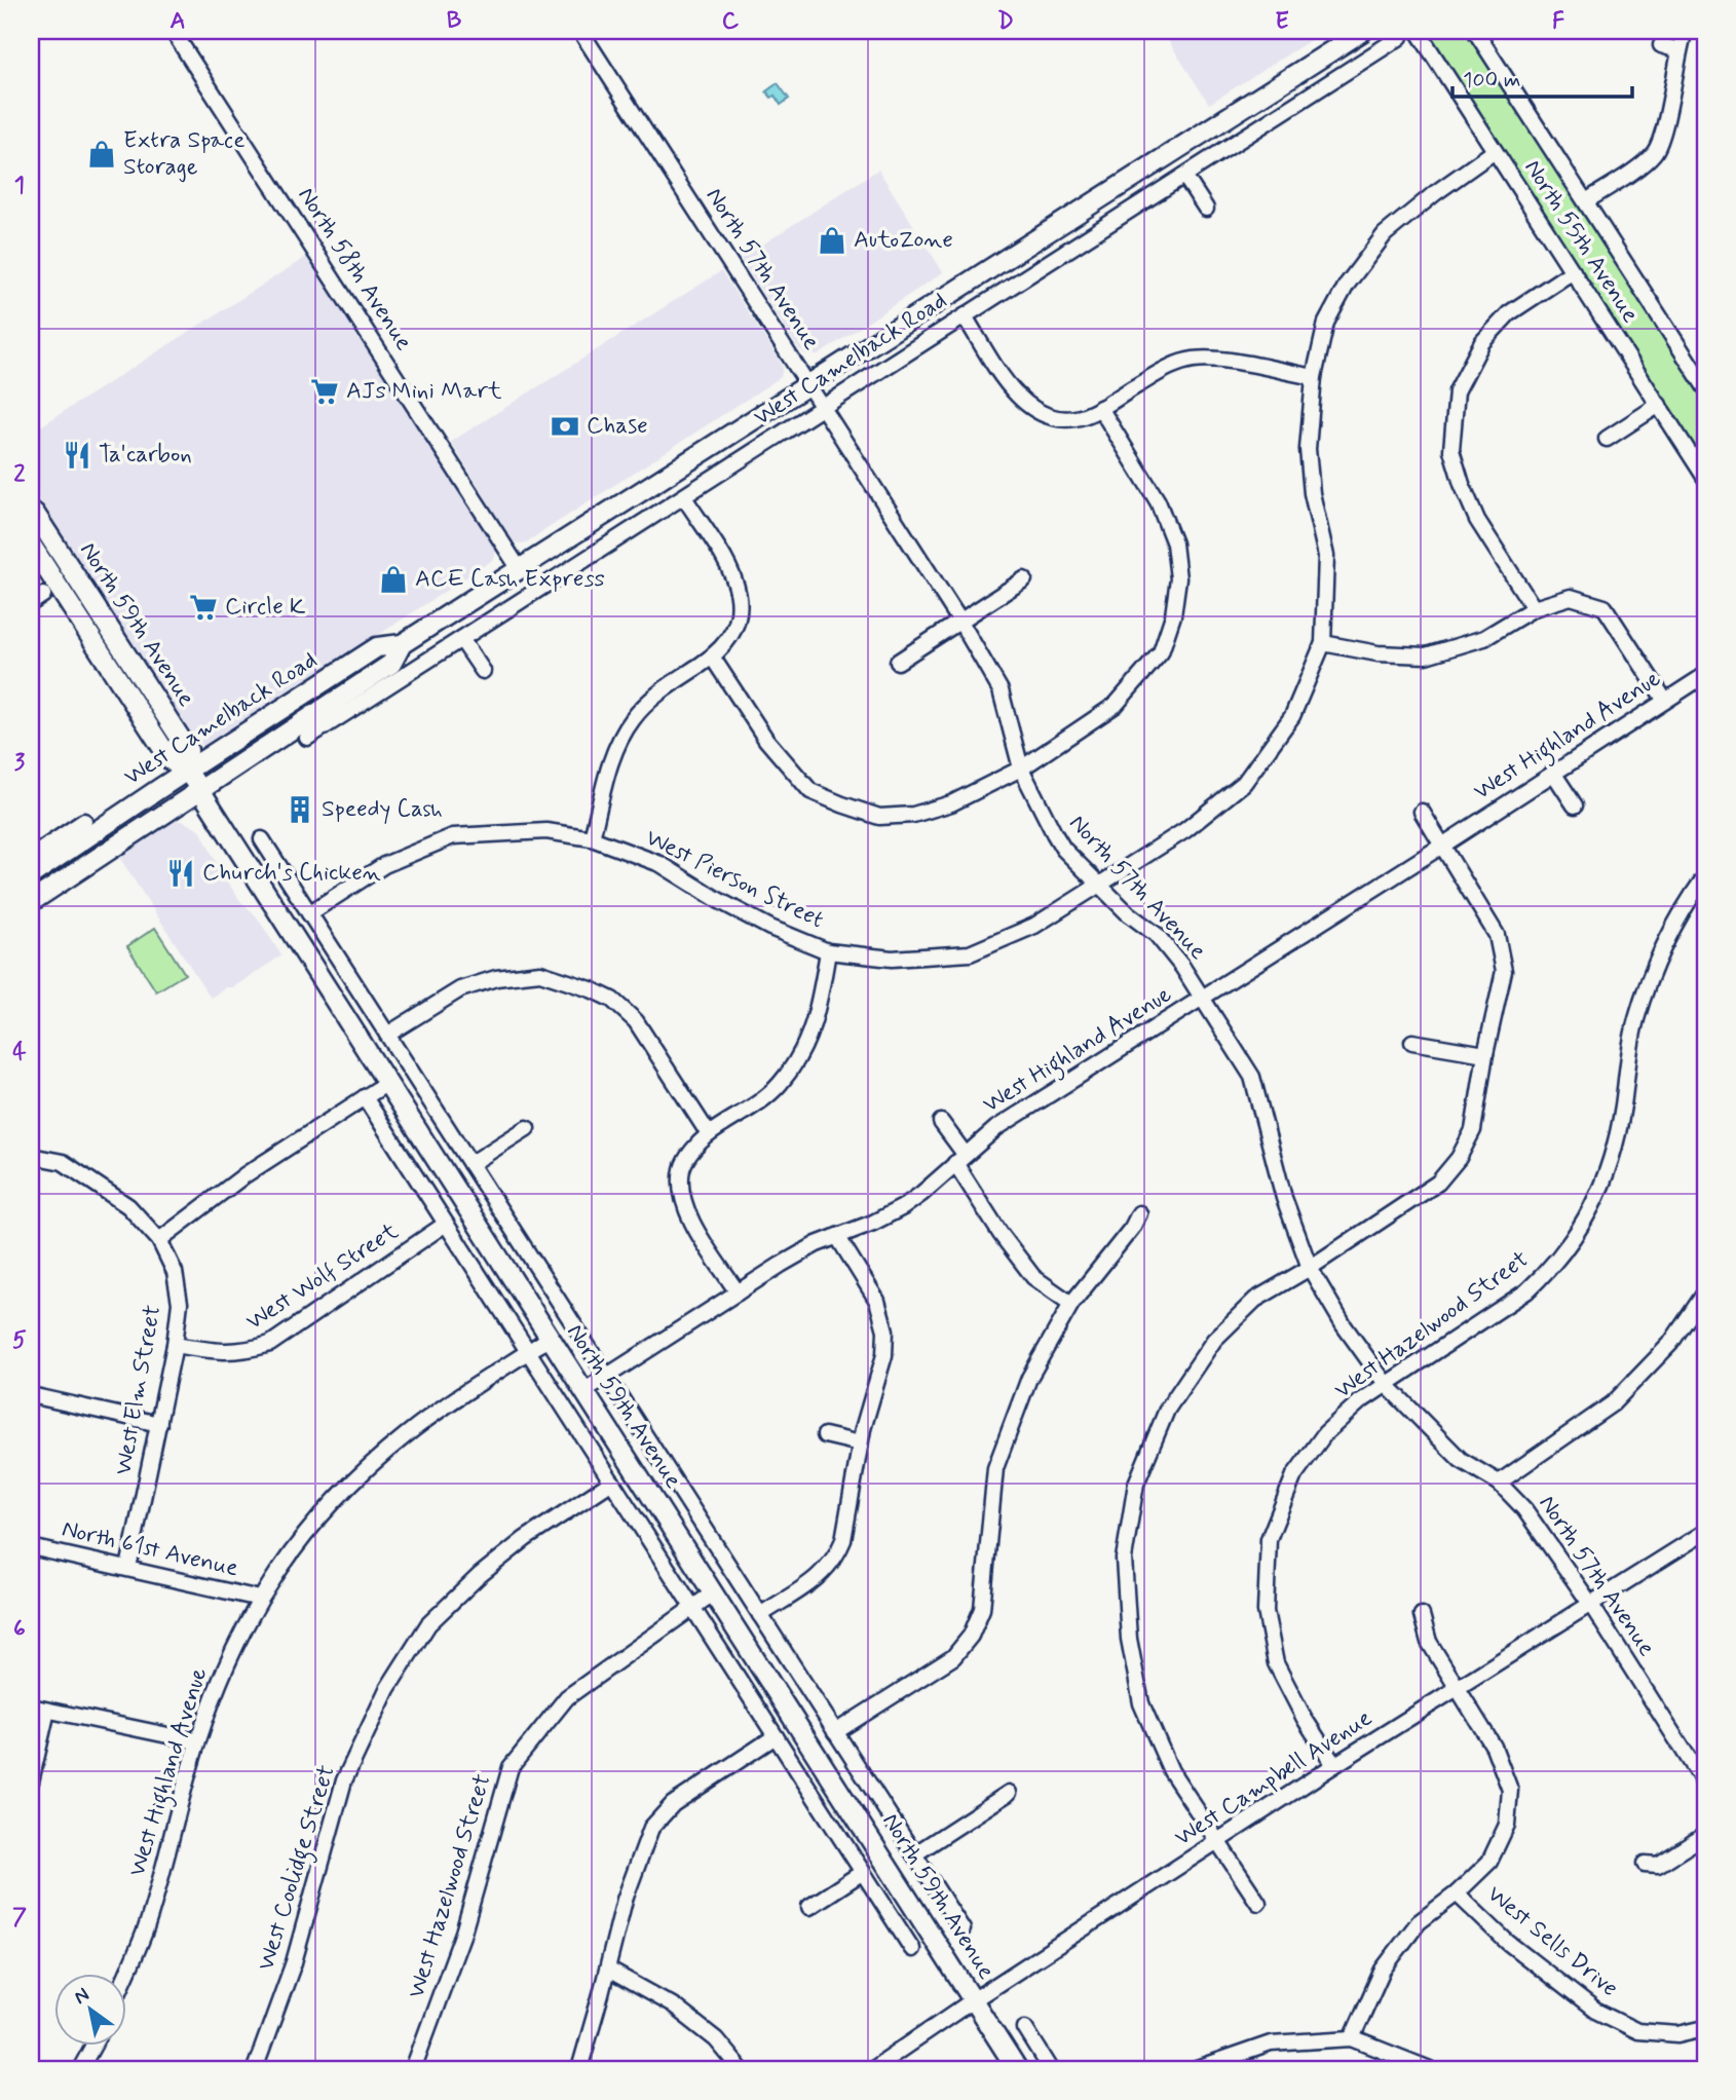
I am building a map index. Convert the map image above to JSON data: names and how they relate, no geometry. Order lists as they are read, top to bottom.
{
  "streets": {
    "main road": ["West Camelback Road", "North 59th Avenue"],
    "street": [
      "North 55th Avenue",
      "North 58th Avenue",
      "North 57th Avenue",
      "West Highland Avenue",
      "West Pierson Street",
      "West Wolf Street",
      "West Hazelwood Street",
      "West Elm Street",
      "North 61st Avenue",
      "West Campbell Avenue",
      "West Coolidge Street",
      "West Sells Drive"
    ]
  },
  "crossings": [
    ["North 55th Avenue", "West Pierson Street"],
    ["North 58th Avenue", "West Camelback Road"],
    ["North 57th Avenue", "West Camelback Road"],
    ["North 57th Avenue", "West Highland Avenue"],
    ["North 57th Avenue", "West Pierson Street"],
    ["North 57th Avenue", "West Hazelwood Street"],
    ["North 57th Avenue", "West Campbell Avenue"],
    ["West Camelback Road", "North 59th Avenue"],
    ["North 59th Avenue", "West Highland Avenue"],
    ["North 59th Avenue", "West Pierson Street"],
    ["North 59th Avenue", "West Hazelwood Street"],
    ["North 59th Avenue", "West Campbell Avenue"],
    ["West Highland Avenue", "North 61st Avenue"],
    ["West Wolf Street", "West Elm Street"],
    ["West Hazelwood Street", "West Campbell Avenue"],
    ["West Elm Street", "North 61st Avenue"]
  ],
  "places": {
    "shop": ["Extra Space Storage", "AutoZone", "ACE Cash Express"],
    "supermarket": ["AJs Mini Mart", "Circle K"],
    "bank": ["Chase"],
    "restaurant": ["Ta'carbon", "Church's Chicken"],
    "building": ["Speedy Cash"]
  },
  "scale_bar": "100 m",
  "north": "top left",
  "grid": {
    "columns": [
      "A",
      "B",
      "C",
      "D",
      "E",
      "F"
    ],
    "rows": [
      "1",
      "2",
      "3",
      "4",
      "5",
      "6",
      "7"
    ]
  }
}
